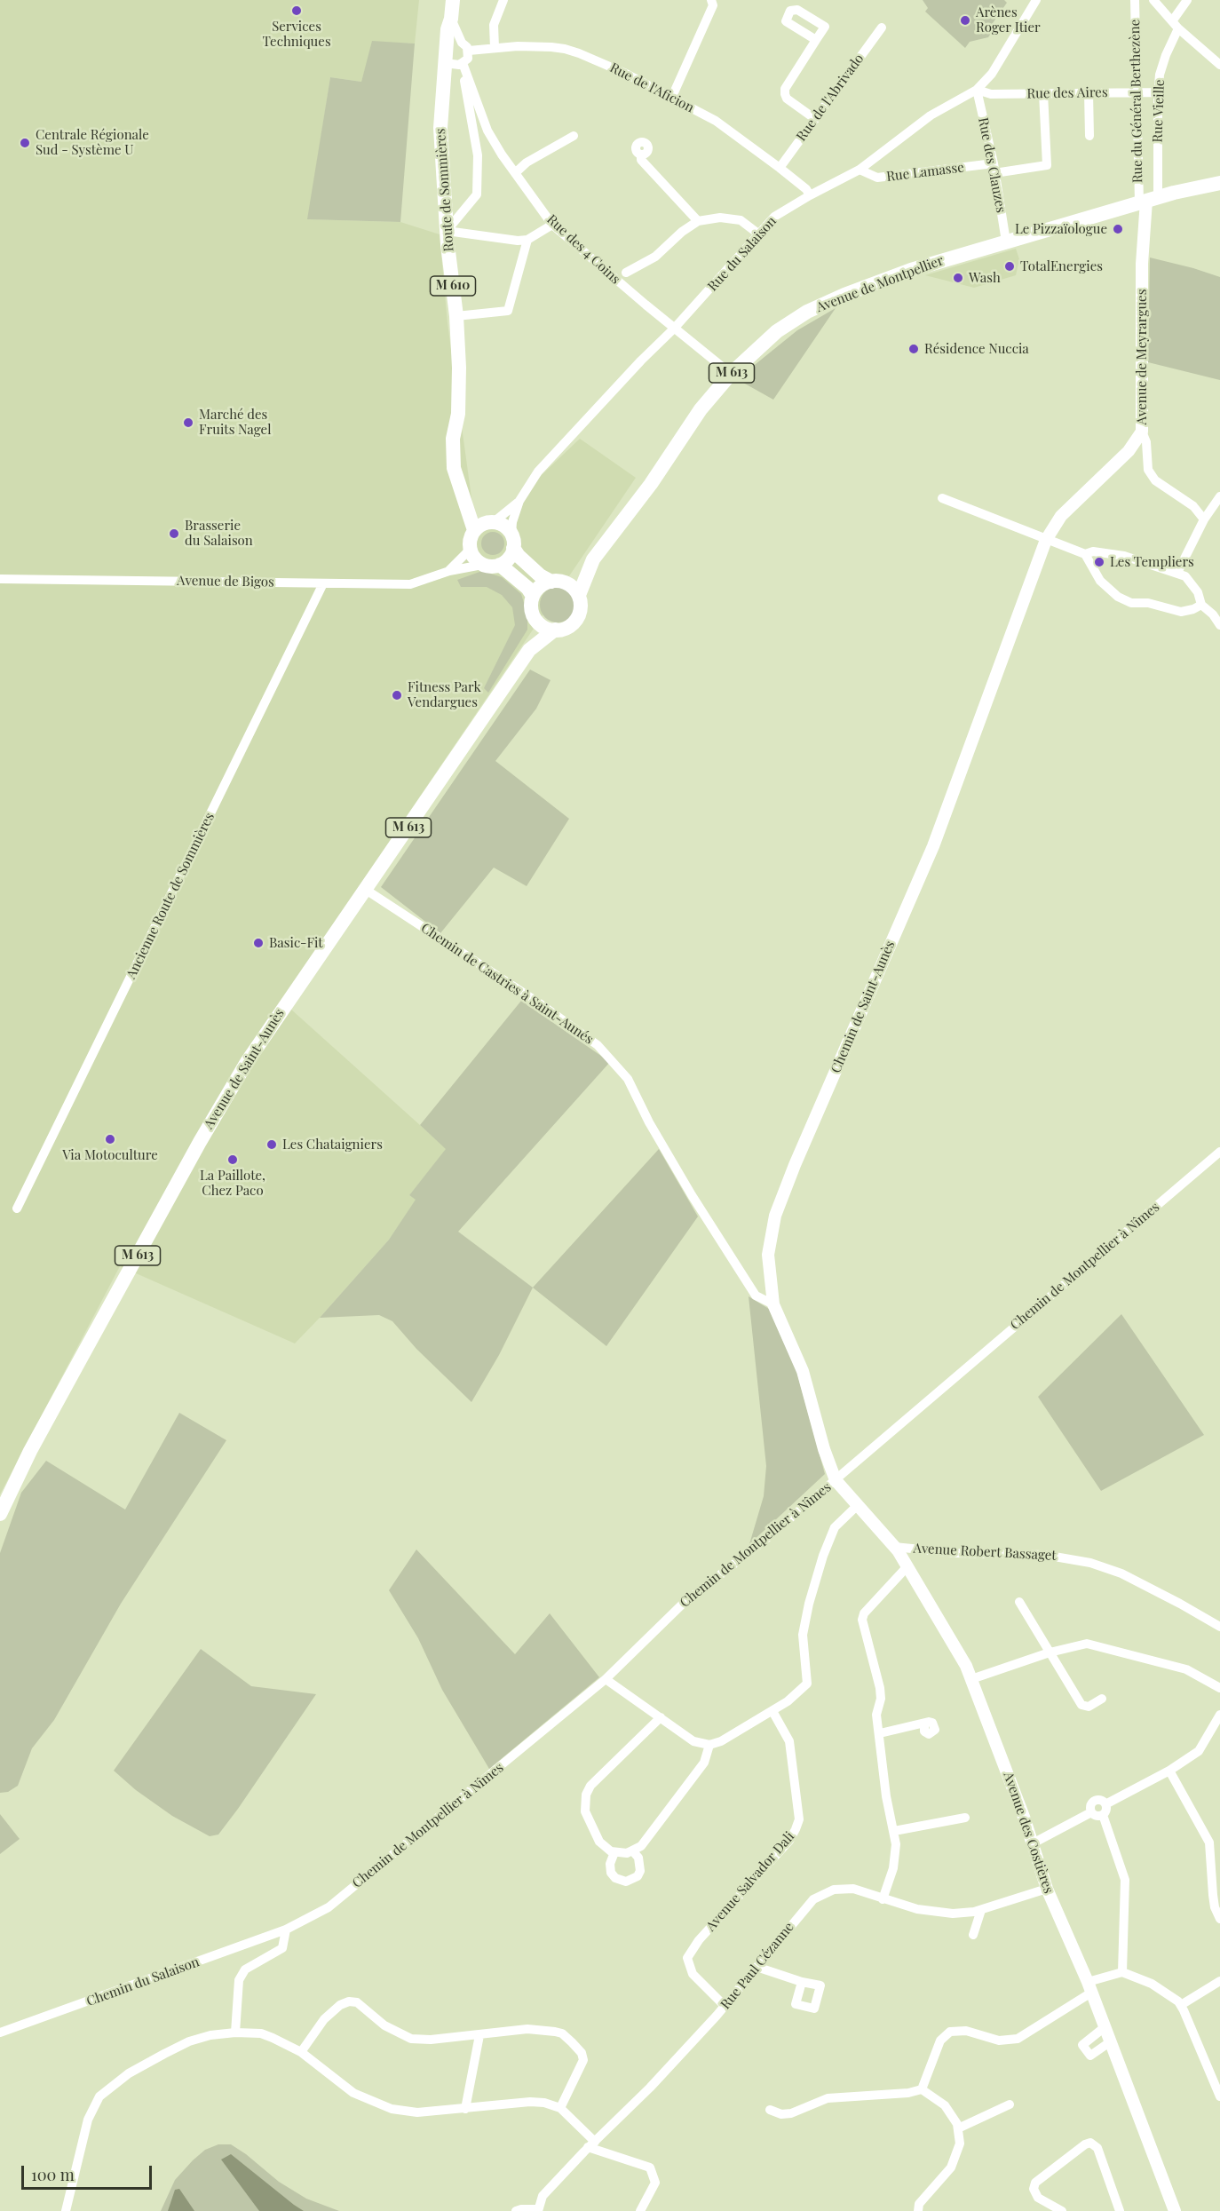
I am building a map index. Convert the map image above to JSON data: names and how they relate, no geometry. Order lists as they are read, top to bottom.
{
  "streets": {
    "main road": [
      "Route de Sommières",
      "Avenue de Montpellier",
      "M 610",
      "M 613",
      "Avenue de Saint-Aunès"
    ],
    "street": [
      "Rue de l'Aficion",
      "Rue des Aires",
      "Rue de l'Abrivado",
      "Rue du Général Berthezène",
      "Rue Vieille",
      "Rue des Clauzes",
      "Rue Lamasse",
      "Rue des 4 Coins",
      "Rue du Salaison",
      "Avenue de Meyrargues",
      "Avenue de Bigos",
      "Ancienne Route de Sommières",
      "Chemin de Castries à Saint-Aunés",
      "Chemin de Saint-Aunès",
      "Chemin de Montpellier à Nîmes",
      "Avenue Robert Bassaget",
      "Avenue des Costières",
      "Avenue Salvador Dali",
      "Rue Paul Cézanne",
      "Chemin du Salaison"
    ]
  },
  "crossings": [
    ["Rue de l'Aficion", "Rue de l'Abrivado"],
    ["Rue de l'Aficion", "Route de Sommières"],
    ["Rue de l'Aficion", "Rue des 4 Coins"],
    ["Rue de l'Aficion", "Rue du Salaison"],
    ["Rue des Aires", "Rue du Général Berthezène"],
    ["Rue des Aires", "Rue Vieille"],
    ["Rue des Aires", "Rue des Clauzes"],
    ["Rue des Aires", "Rue Lamasse"],
    ["Rue des Aires", "Rue du Salaison"],
    ["Rue du Général Berthezène", "Rue Vieille"],
    ["Rue du Général Berthezène", "Avenue de Montpellier"],
    ["Rue du Général Berthezène", "Avenue de Meyrargues"],
    ["Rue du Général Berthezène", "M 613"],
    ["Rue Vieille", "Avenue de Montpellier"],
    ["Rue Vieille", "Avenue de Meyrargues"],
    ["Rue Vieille", "M 613"],
    ["Rue des Clauzes", "Rue Lamasse"],
    ["Rue des Clauzes", "Rue du Salaison"],
    ["Rue des Clauzes", "Avenue de Montpellier"],
    ["Rue Lamasse", "Rue du Salaison"],
    ["Route de Sommières", "Rue des 4 Coins"],
    ["Route de Sommières", "Rue du Salaison"],
    ["Route de Sommières", "M 610"],
    ["Route de Sommières", "Avenue de Bigos"],
    ["Rue des 4 Coins", "Rue du Salaison"],
    ["Rue des 4 Coins", "Avenue de Montpellier"],
    ["Rue du Salaison", "Avenue de Bigos"],
    ["Avenue de Montpellier", "Avenue de Meyrargues"],
    ["Avenue de Montpellier", "M 613"],
    ["Avenue de Montpellier", "Avenue de Saint-Aunès"],
    ["Avenue de Meyrargues", "M 613"],
    ["Avenue de Meyrargues", "Chemin de Saint-Aunès"],
    ["Avenue de Bigos", "Ancienne Route de Sommières"],
    ["Chemin de Castries à Saint-Aunés", "Chemin de Saint-Aunès"],
    ["Chemin de Castries à Saint-Aunés", "Avenue de Saint-Aunès"],
    ["Chemin de Saint-Aunès", "Chemin de Montpellier à Nîmes"],
    ["Chemin de Saint-Aunès", "Avenue des Costières"],
    ["Chemin de Montpellier à Nîmes", "Avenue des Costières"],
    ["Chemin de Montpellier à Nîmes", "Chemin du Salaison"],
    ["Avenue Robert Bassaget", "Avenue des Costières"],
    ["Avenue des Costières", "Rue Paul Cézanne"],
    ["Avenue Salvador Dali", "Rue Paul Cézanne"]
  ],
  "places": [
    "Services Techniques",
    "Arènes Roger Itier",
    "Centrale Régionale Sud - Système U",
    "Le Pizzaïologue",
    "TotalEnergies",
    "Wash",
    "Résidence Nuccia",
    "Marché des Fruits Nagel",
    "Brasserie du Salaison",
    "Les Templiers",
    "Fitness Park Vendargues",
    "Basic-Fit",
    "Via Motoculture",
    "Les Chataigniers",
    "La Paillote, Chez Paco"
  ],
  "scale_bar": "100 m"
}
